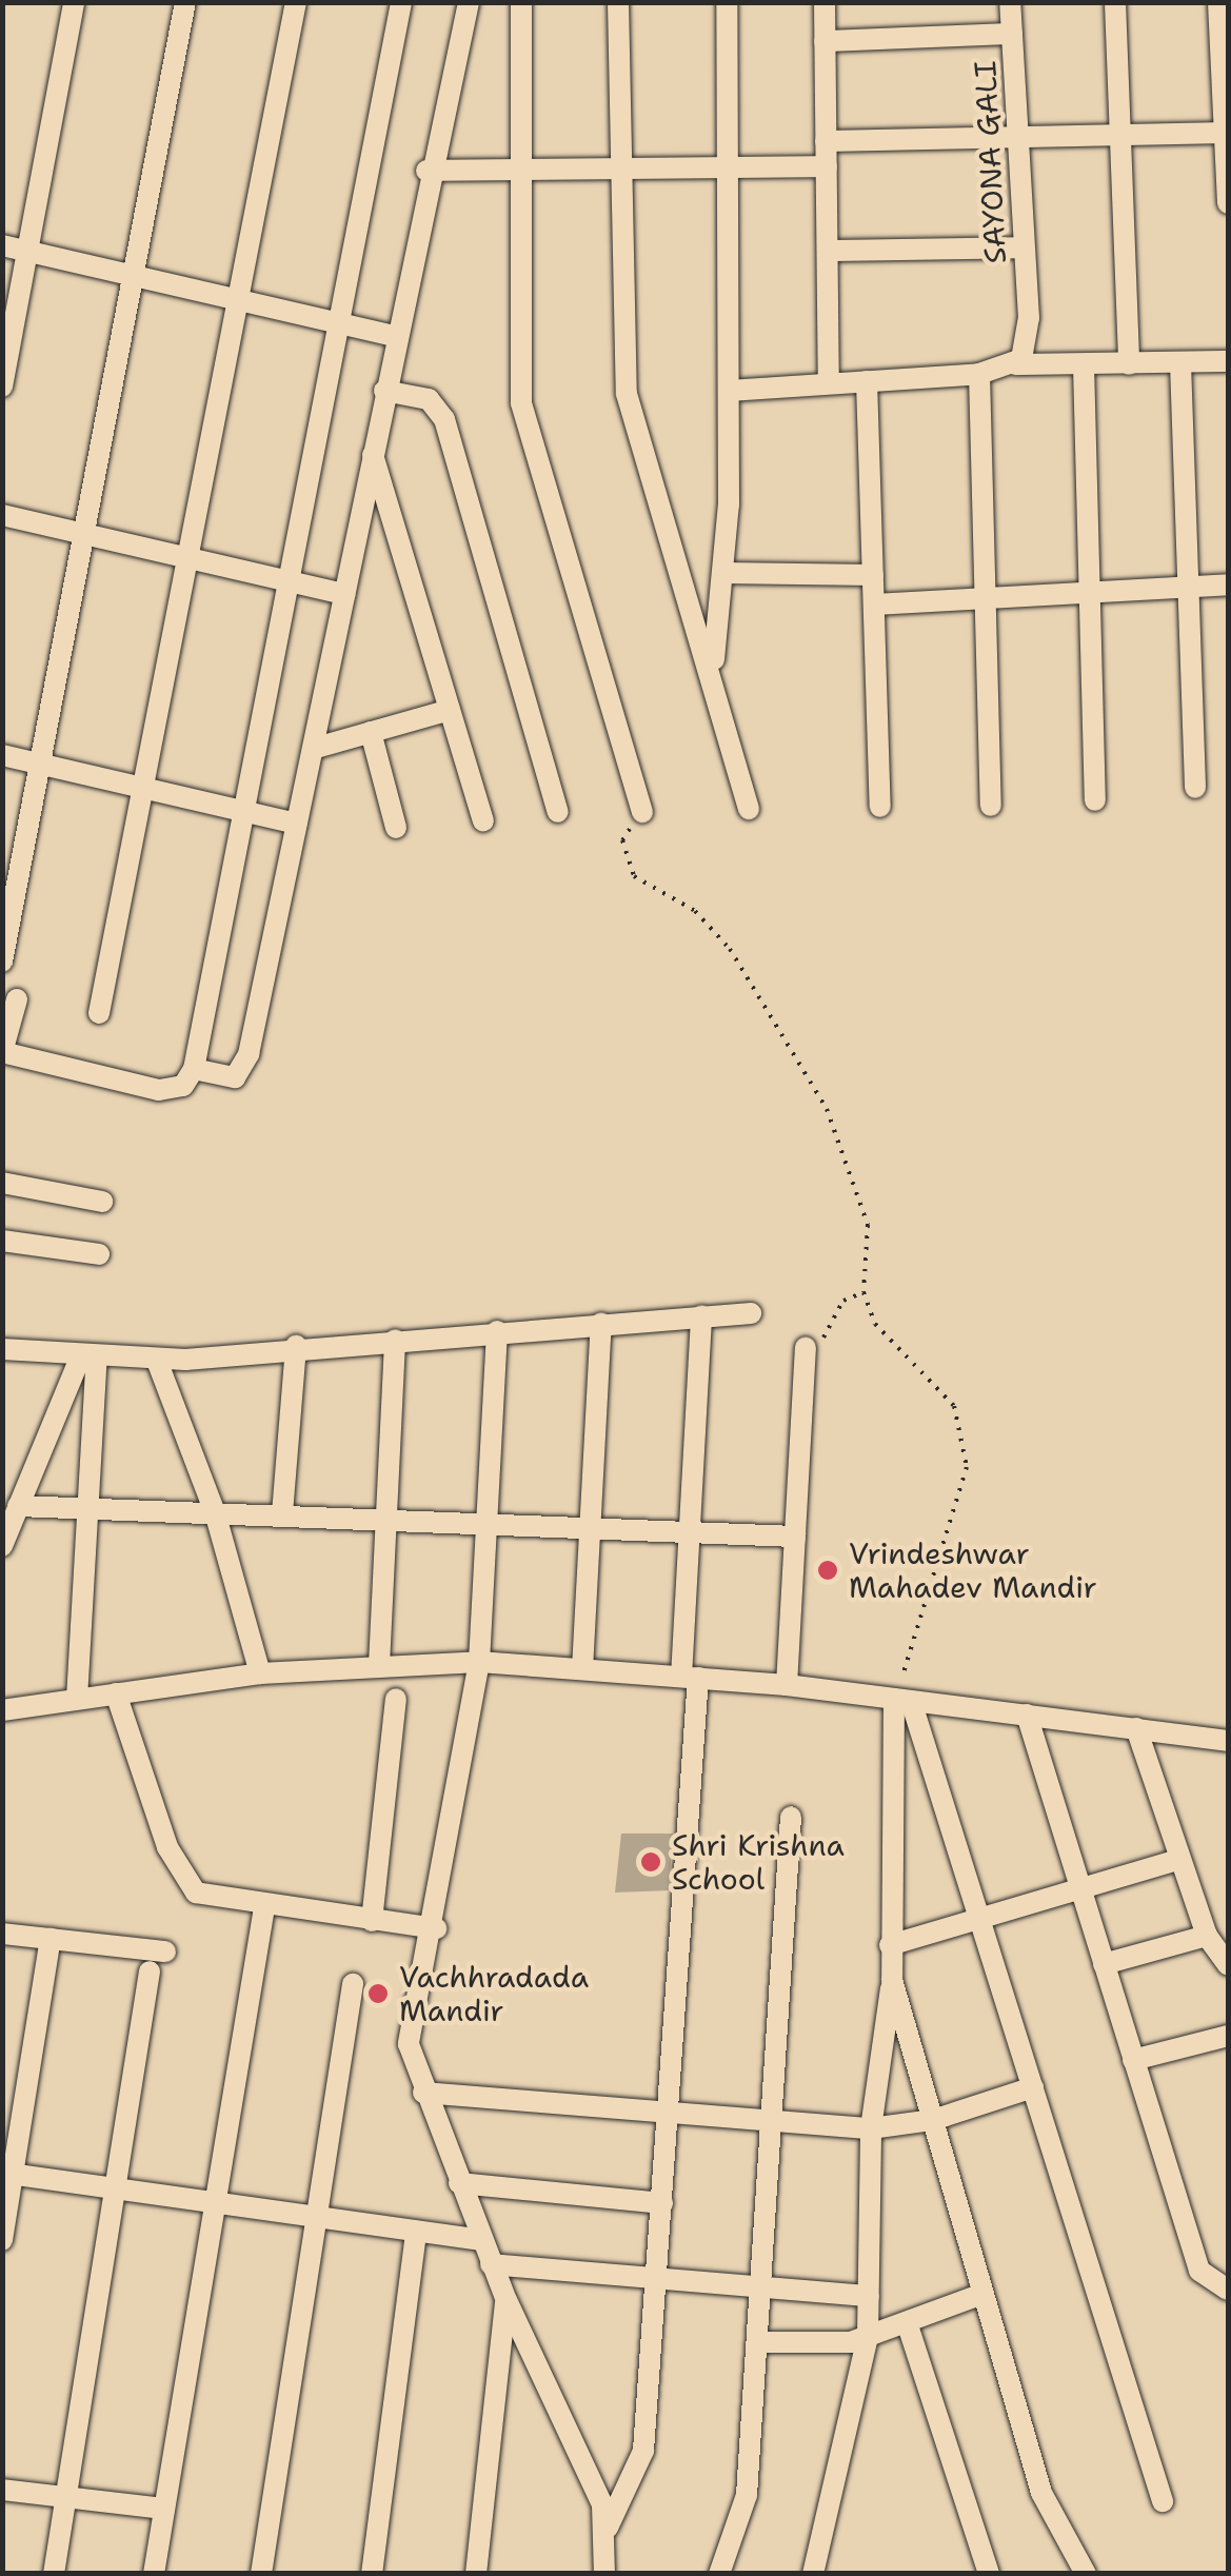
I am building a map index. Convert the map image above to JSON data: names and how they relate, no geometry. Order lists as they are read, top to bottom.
{
  "streets": {
    "street": ["SAYONA GALI"]
  },
  "places": ["Vrindeshwar Mahadev Mandir", "Shri Krishna School", "Vachhradada Mandir"]
}
